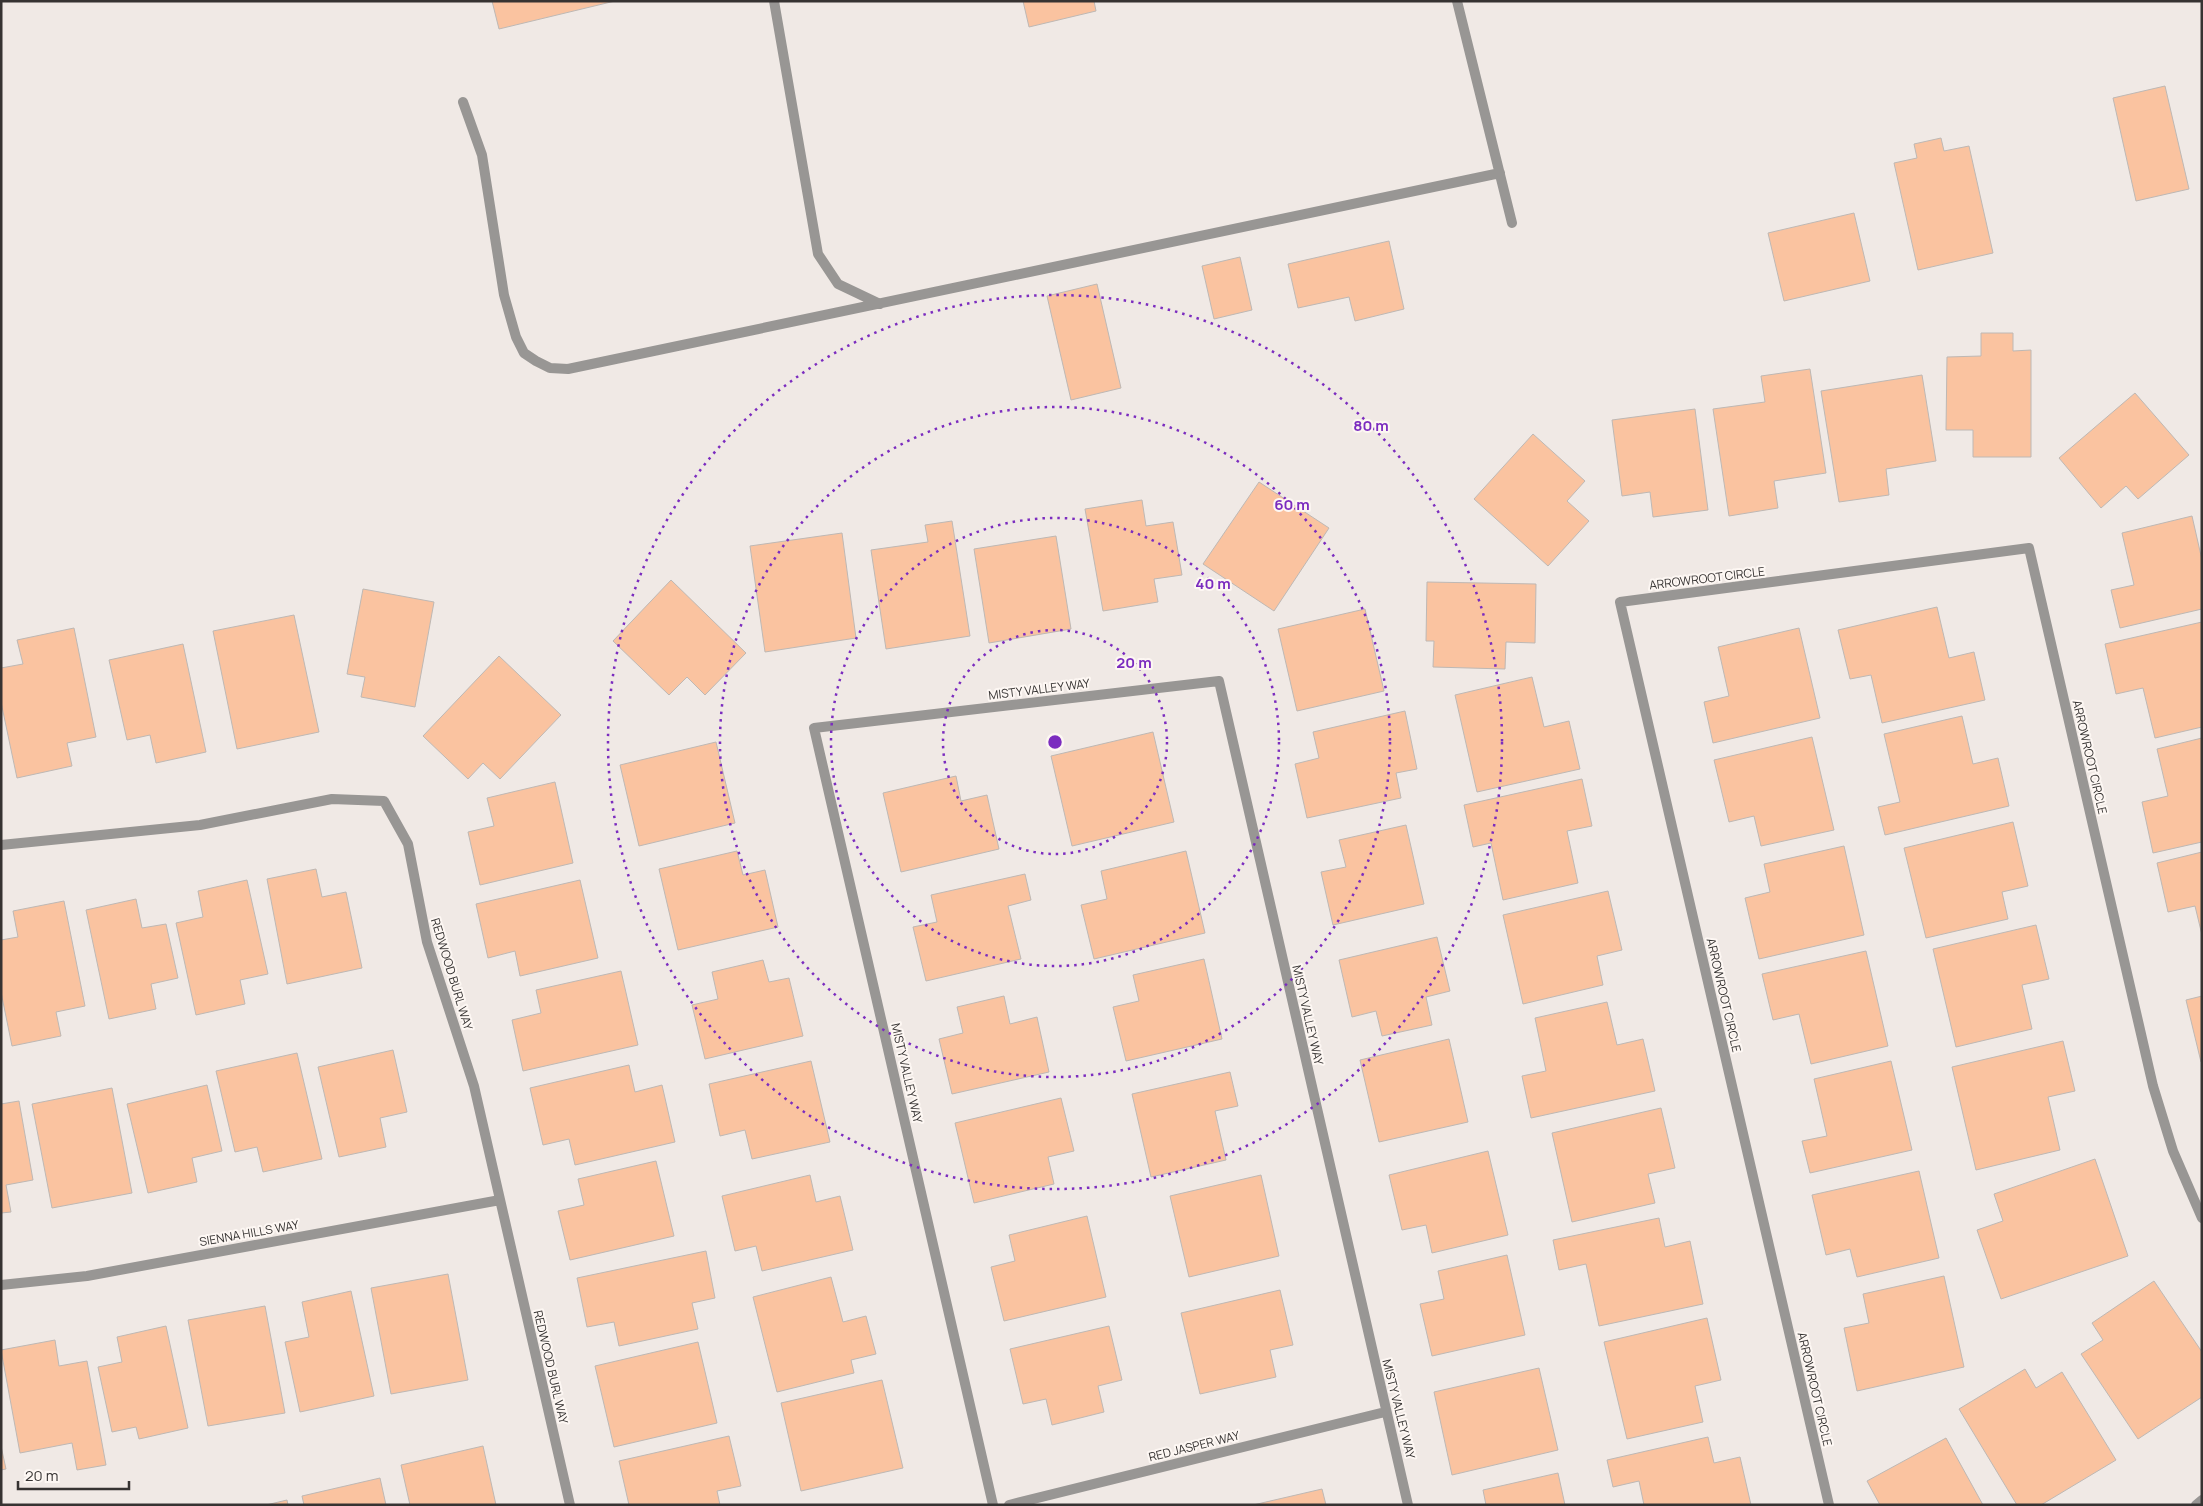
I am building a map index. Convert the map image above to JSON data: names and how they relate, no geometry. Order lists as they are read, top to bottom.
{
  "streets": {
    "street": [
      "ARROWROOT CIRCLE",
      "MISTY VALLEY WAY",
      "REDWOOD BURL WAY",
      "SIENNA HILLS WAY",
      "RED JASPER WAY"
    ]
  },
  "crossings": [
    ["MISTY VALLEY WAY", "RED JASPER WAY"],
    ["REDWOOD BURL WAY", "SIENNA HILLS WAY"]
  ],
  "scale_bar": "20 m",
  "rings": [
    "80 m",
    "60 m",
    "40 m",
    "20 m"
  ]
}
